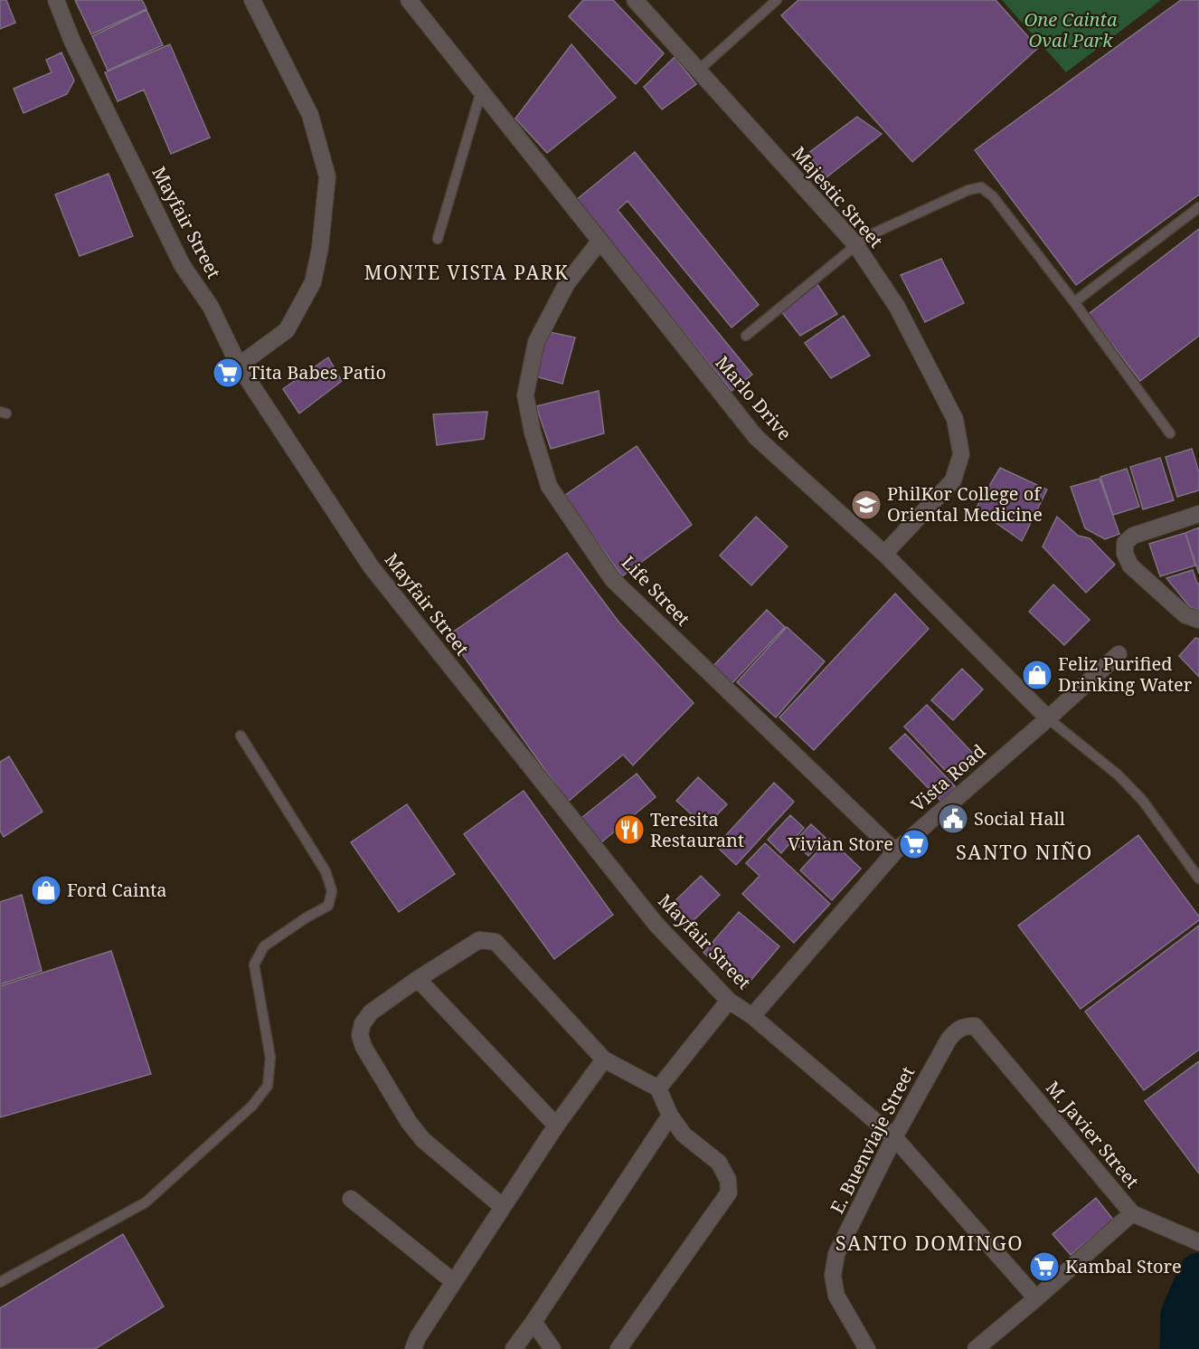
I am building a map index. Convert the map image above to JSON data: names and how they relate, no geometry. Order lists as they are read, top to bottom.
{
  "streets": {
    "street": [
      "Majestic Street",
      "Mayfair Street",
      "Marlo Drive",
      "Life Street",
      "Vista Road",
      "M. Javier Street",
      "E. Buenviaje Street"
    ]
  },
  "crossings": [
    ["Majestic Street", "Marlo Drive"],
    ["Mayfair Street", "Vista Road"],
    ["Mayfair Street", "E. Buenviaje Street"],
    ["Marlo Drive", "Life Street"],
    ["Marlo Drive", "Vista Road"],
    ["Life Street", "Vista Road"],
    ["M. Javier Street", "E. Buenviaje Street"]
  ],
  "districts": ["MONTE VISTA PARK", "SANTO NIÑO", "SANTO DOMINGO"],
  "parks": ["One Cainta Oval Park"],
  "places": {
    "supermarket": ["Tita Babes Patio", "Vivian Store", "Kambal Store"],
    "school or university": ["PhilKor College of Oriental Medicine"],
    "shop": ["Feliz Purified Drinking Water", "Ford Cainta"],
    "public building": ["Social Hall"],
    "restaurant": ["Teresita Restaurant"]
  }
}
